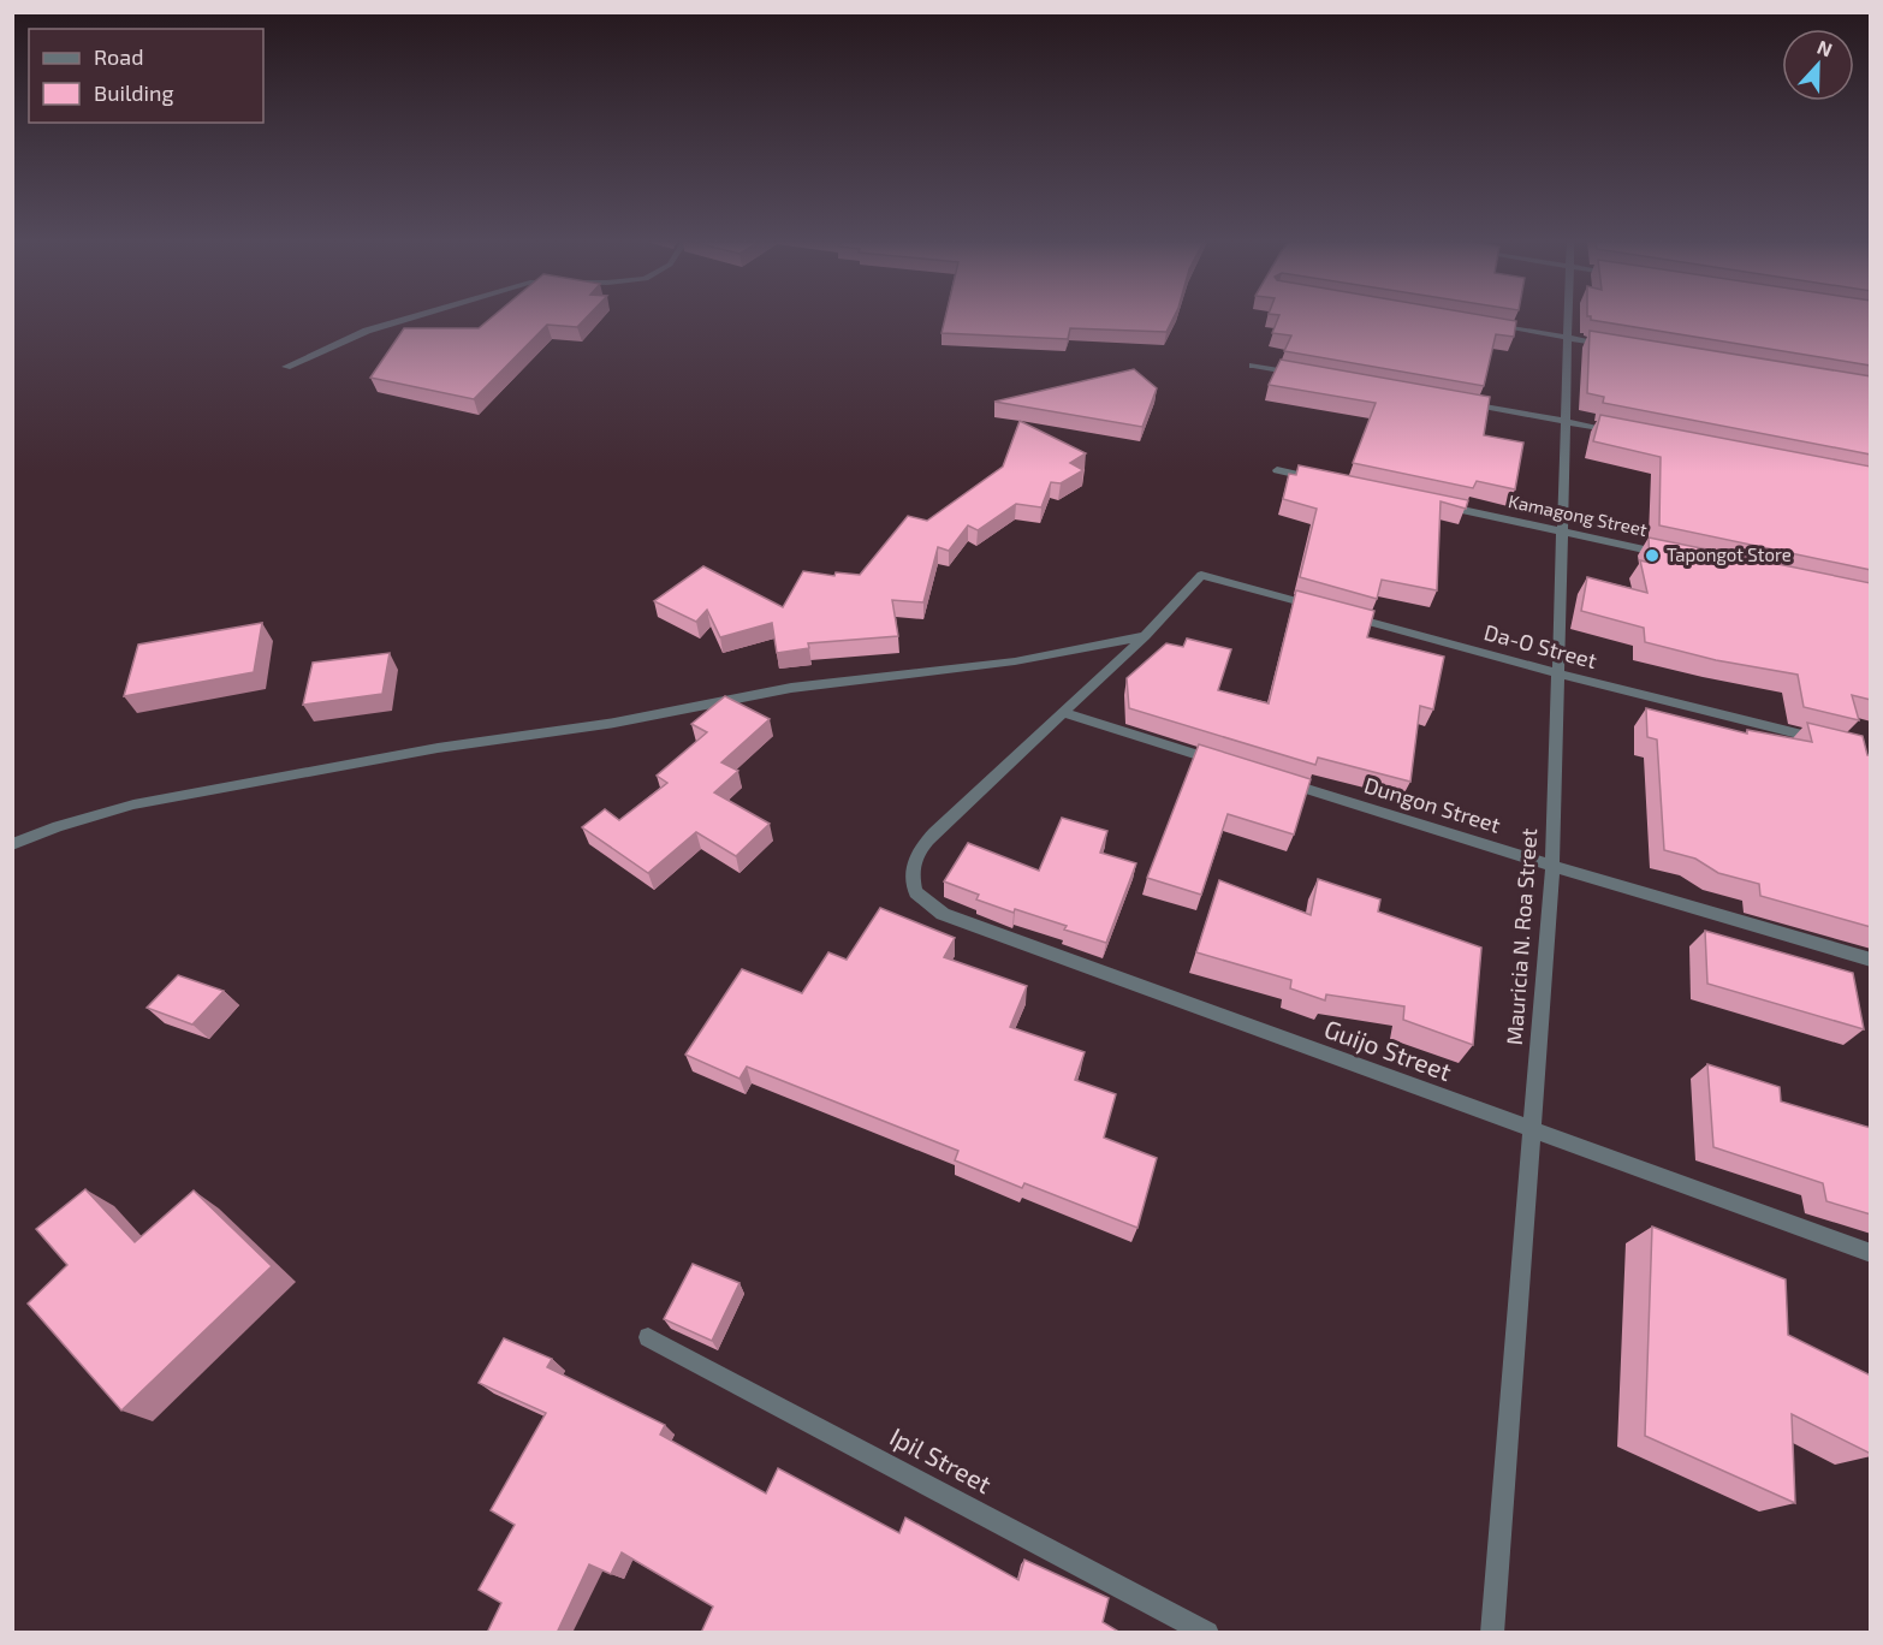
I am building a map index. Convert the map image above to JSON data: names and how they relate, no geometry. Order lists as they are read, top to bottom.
{
  "streets": {
    "street": [
      "Kamagong Street",
      "Da-O Street",
      "Dungon Street",
      "Mauricia N. Roa Street",
      "Guijo Street",
      "Ipil Street"
    ]
  },
  "crossings": [
    ["Kamagong Street", "Mauricia N. Roa Street"],
    ["Da-O Street", "Mauricia N. Roa Street"],
    ["Dungon Street", "Mauricia N. Roa Street"],
    ["Mauricia N. Roa Street", "Guijo Street"]
  ],
  "places": ["Tapongot Store"],
  "legend": ["Road", "Building"],
  "north": "top"
}
